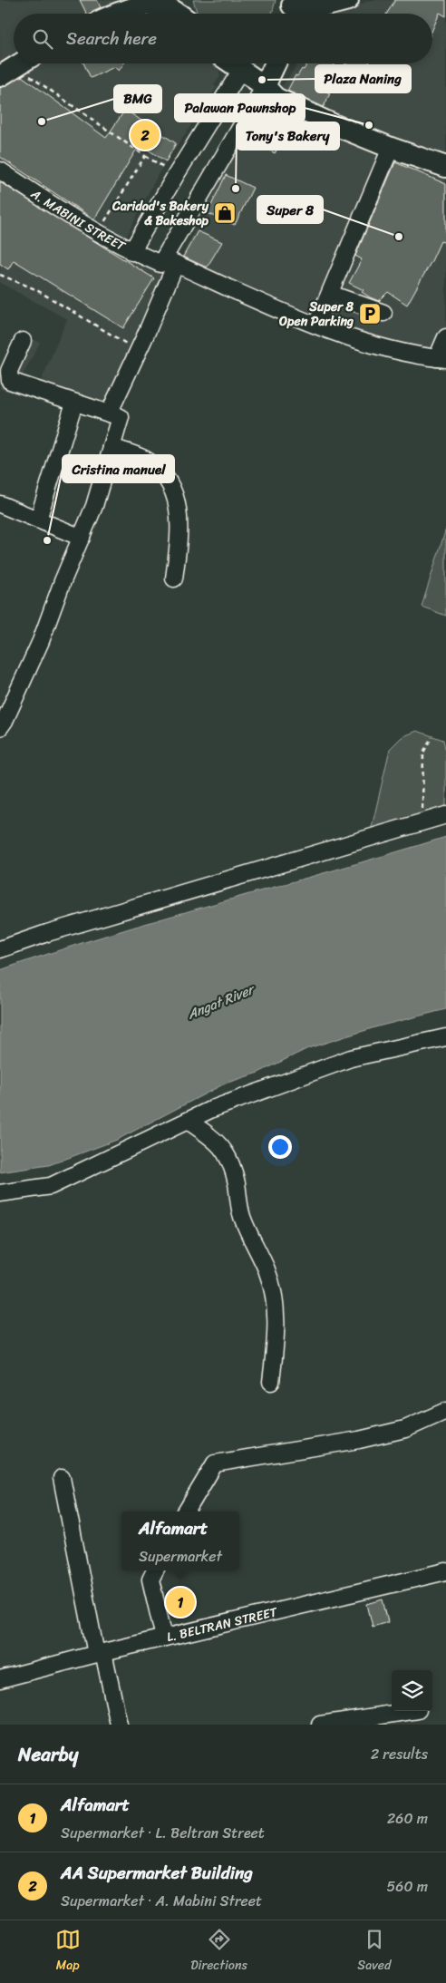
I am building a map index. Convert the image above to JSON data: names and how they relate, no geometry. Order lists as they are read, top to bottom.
{
  "streets": {
    "street": ["A. MABINI STREET", "L. BELTRAN STREET"]
  },
  "water": ["Angat River"],
  "places": {
    "other": [
      "Plaza Naning",
      "BMG",
      "Palawan Pawnshop",
      "Tony's Bakery",
      "Super 8",
      "Cristina manuel"
    ],
    "shop": ["Caridad's Bakery & Bakeshop"],
    "parking": ["Super 8 Open Parking"]
  },
  "page": {
    "search": "Search here",
    "pins": ["2", "1"],
    "popup": ["Alfamart", "Supermarket"],
    "heading": ["Nearby", "2 results"],
    "list": [
      {
        "mark": "1",
        "name": "Alfamart",
        "note": "Supermarket · L. Beltran Street",
        "value": "260 m"
      },
      {
        "mark": "2",
        "name": "AA Supermarket Building",
        "note": "Supermarket · A. Mabini Street",
        "value": "560 m"
      }
    ],
    "nav": ["Map", "Directions", "Saved"]
  }
}
